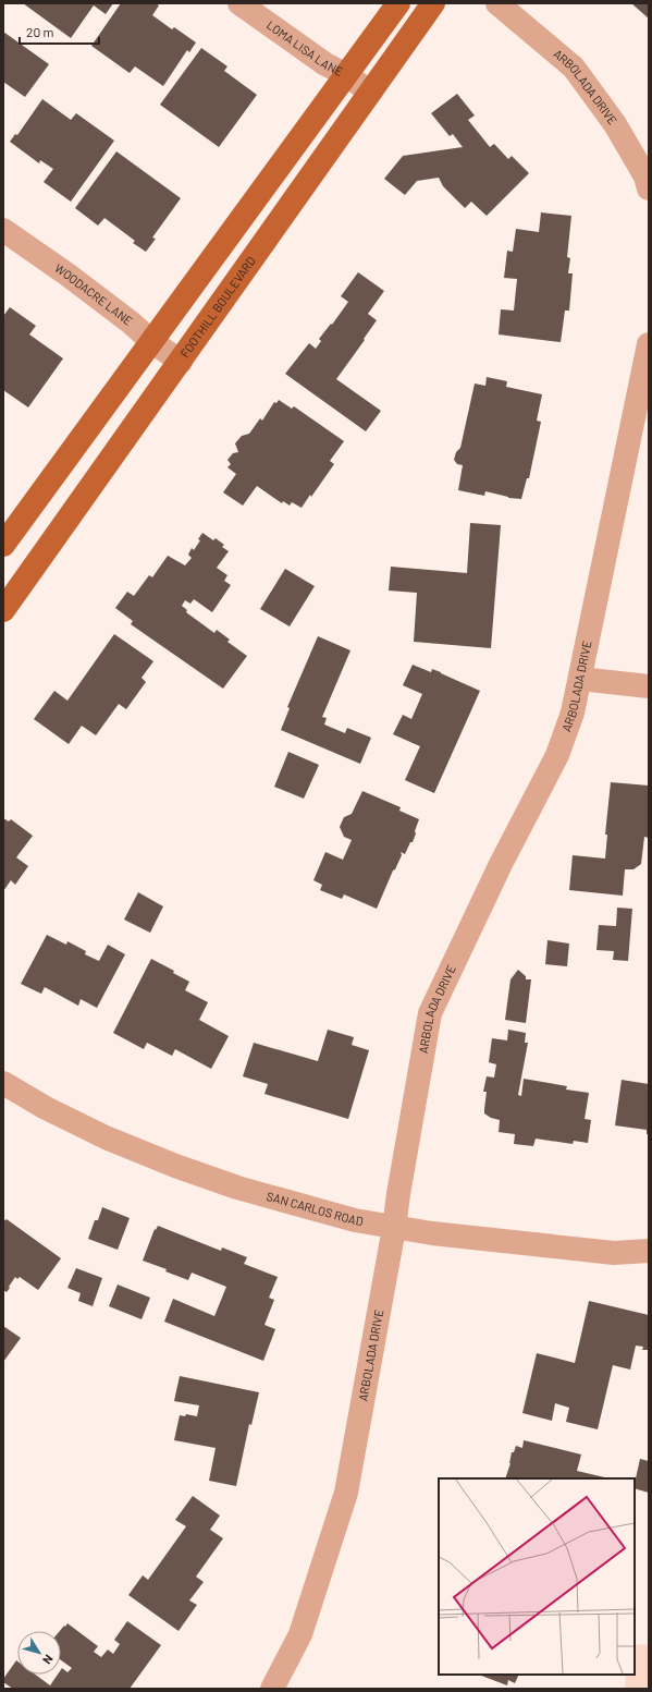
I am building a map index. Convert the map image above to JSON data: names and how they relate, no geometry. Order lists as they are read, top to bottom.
{
  "streets": {
    "main road": ["FOOTHILL BOULEVARD"],
    "street": [
      "LOMA LISA LANE",
      "ARBOLADA DRIVE",
      "WOODACRE LANE",
      "SAN CARLOS ROAD"
    ]
  },
  "crossings": [
    ["LOMA LISA LANE", "FOOTHILL BOULEVARD"],
    ["ARBOLADA DRIVE", "SAN CARLOS ROAD"],
    ["WOODACRE LANE", "FOOTHILL BOULEVARD"]
  ],
  "scale_bar": "20 m",
  "north": "bottom right"
}
